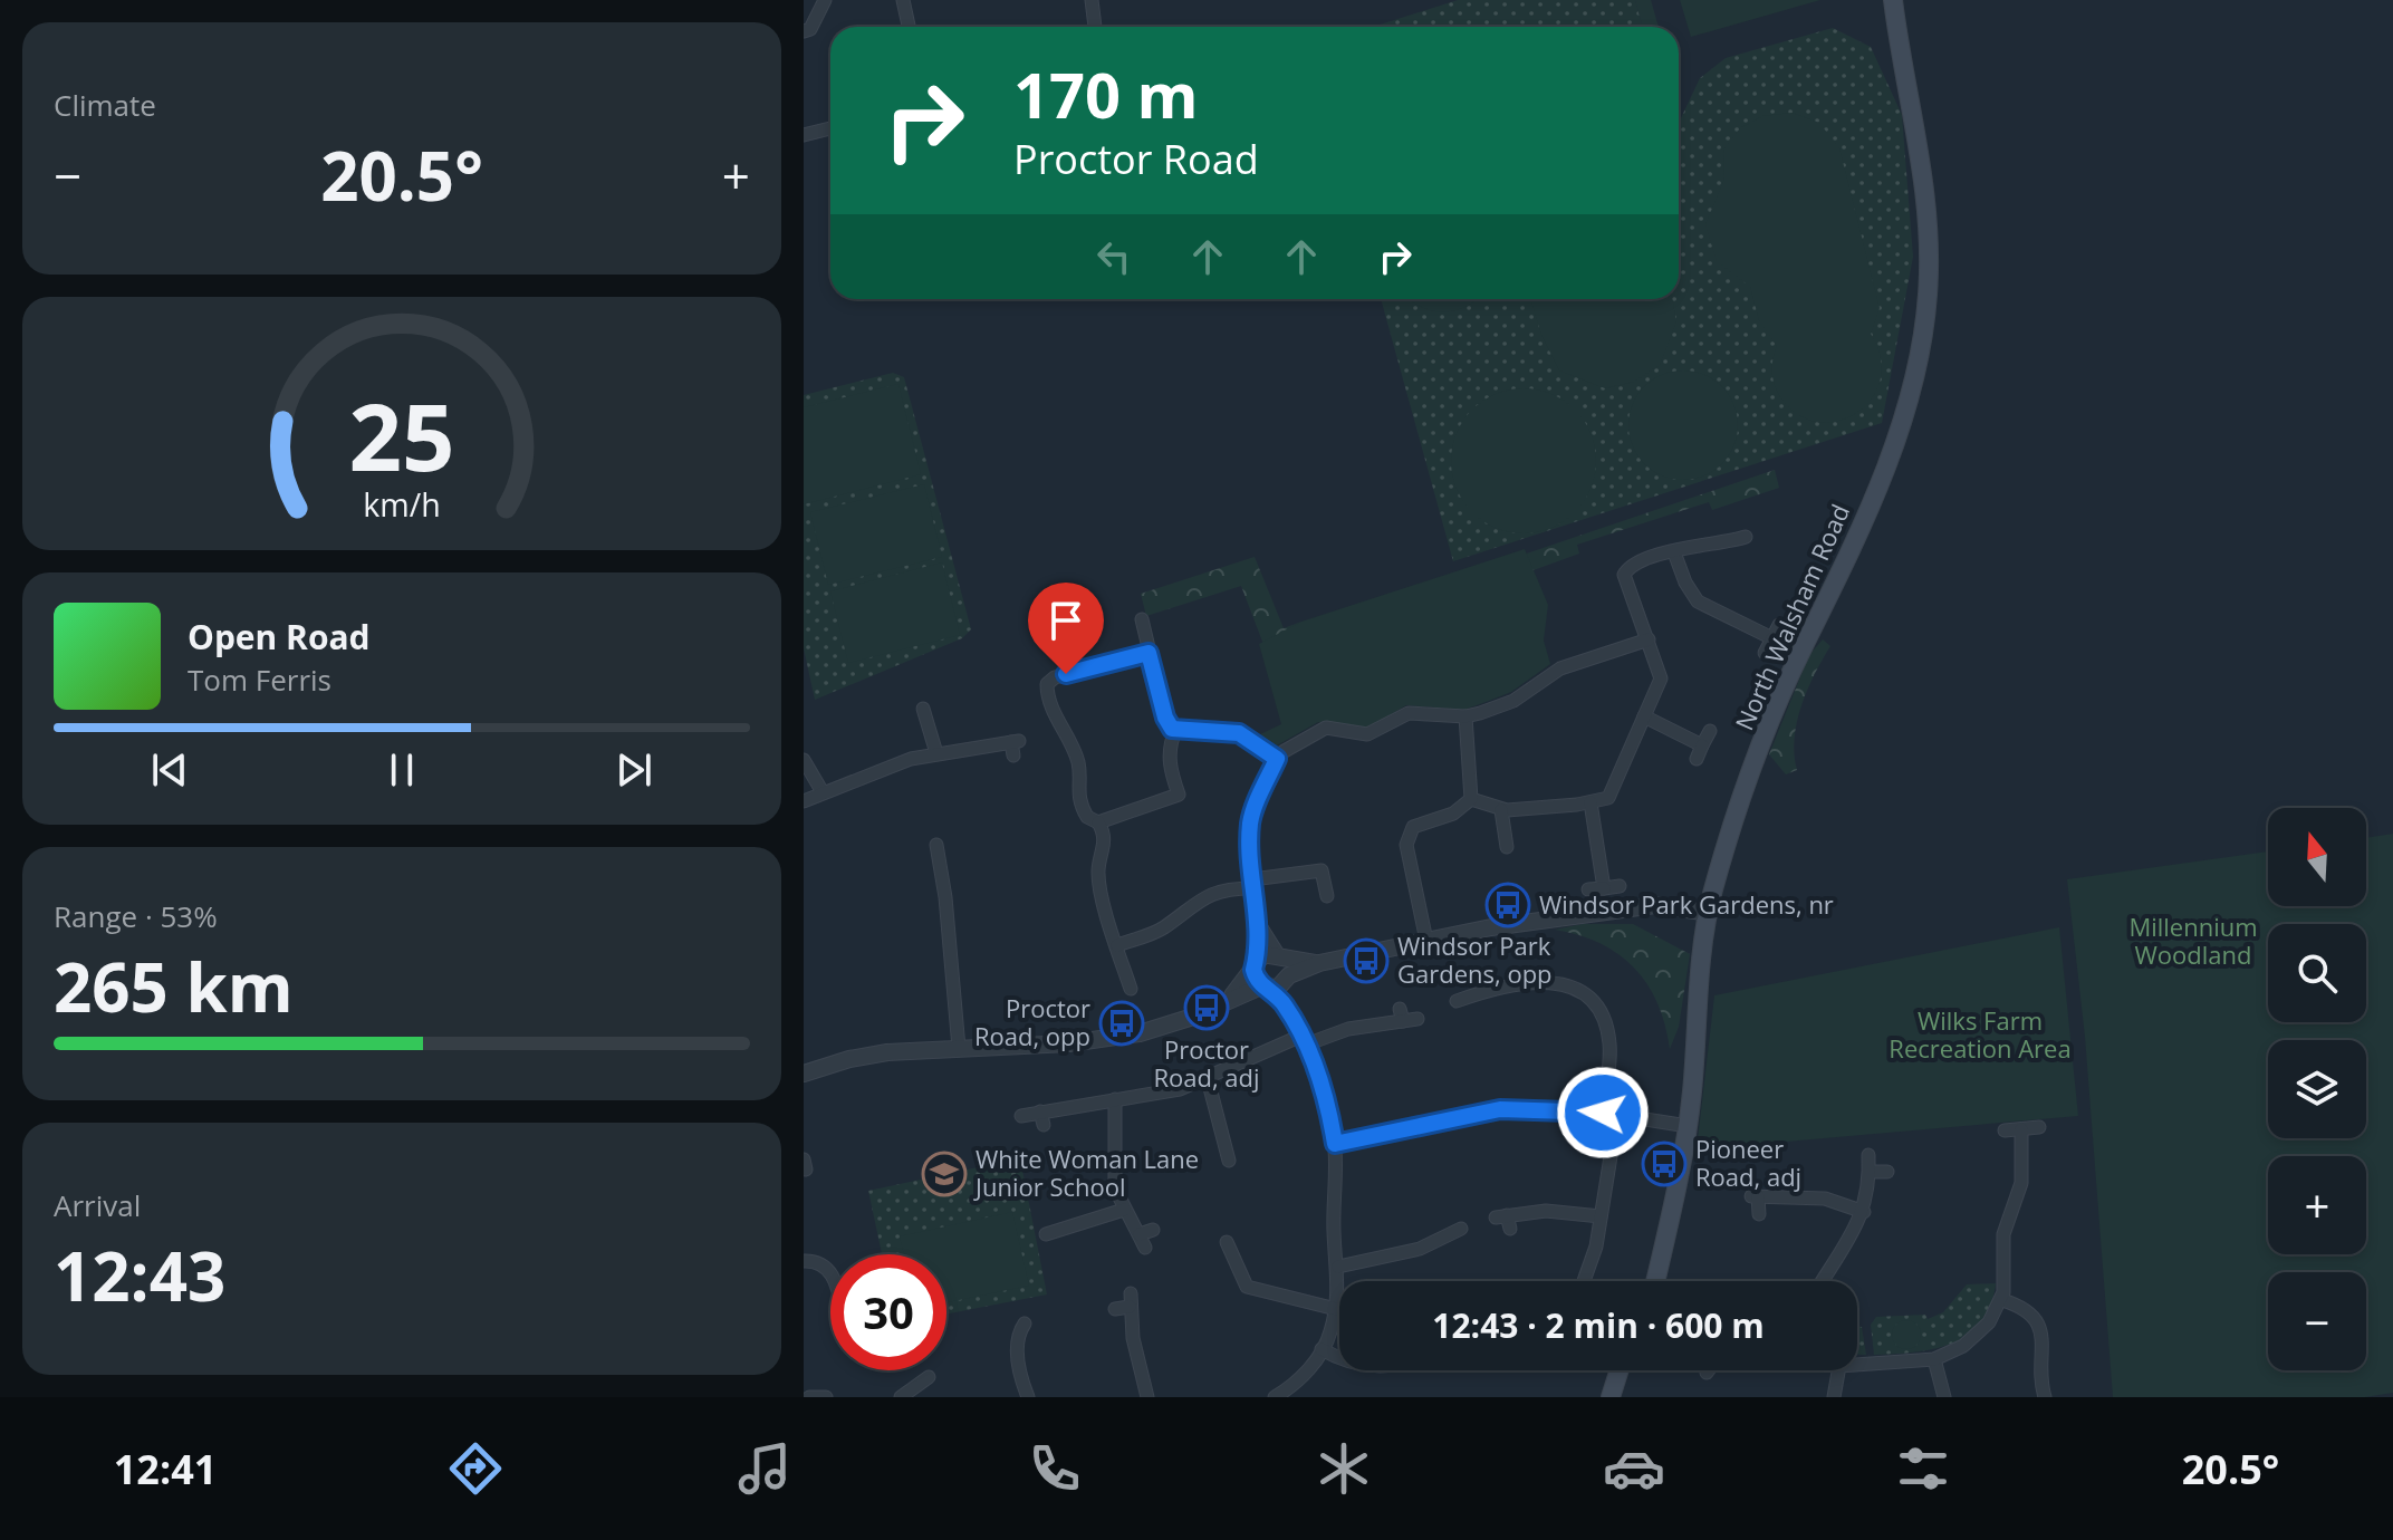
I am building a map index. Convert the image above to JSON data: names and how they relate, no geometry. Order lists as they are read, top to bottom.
{
  "streets": {
    "main road": ["North Walsham Road"]
  },
  "parks": ["Millennium Woodland", "Wilks Farm Recreation Area"],
  "places": {
    "bus stop": [
      "Windsor Park Gardens, nr",
      "Windsor Park Gardens, opp",
      "Proctor Road, adj",
      "Proctor Road, opp",
      "Pioneer Road, adj"
    ],
    "school or university": ["White Woman Lane Junior School"]
  },
  "north": "top",
  "page": {
    "tile": [
      "Climate",
      ["Range · 53%", "265 km"],
      ["Arrival", "12:43"]
    ],
    "turn": ["170 m", "Proctor Road"],
    "heat": ["−", "20.5°", "+"],
    "song": ["Open Road", "Tom Ferris"],
    "map_buttons": ["+", "−"],
    "limit": "30",
    "trip": "12:43 · 2 min · 600 m",
    "tabs": ["12:41", "20.5°"],
    "gauge": ["25", "km/h"]
  }
}
